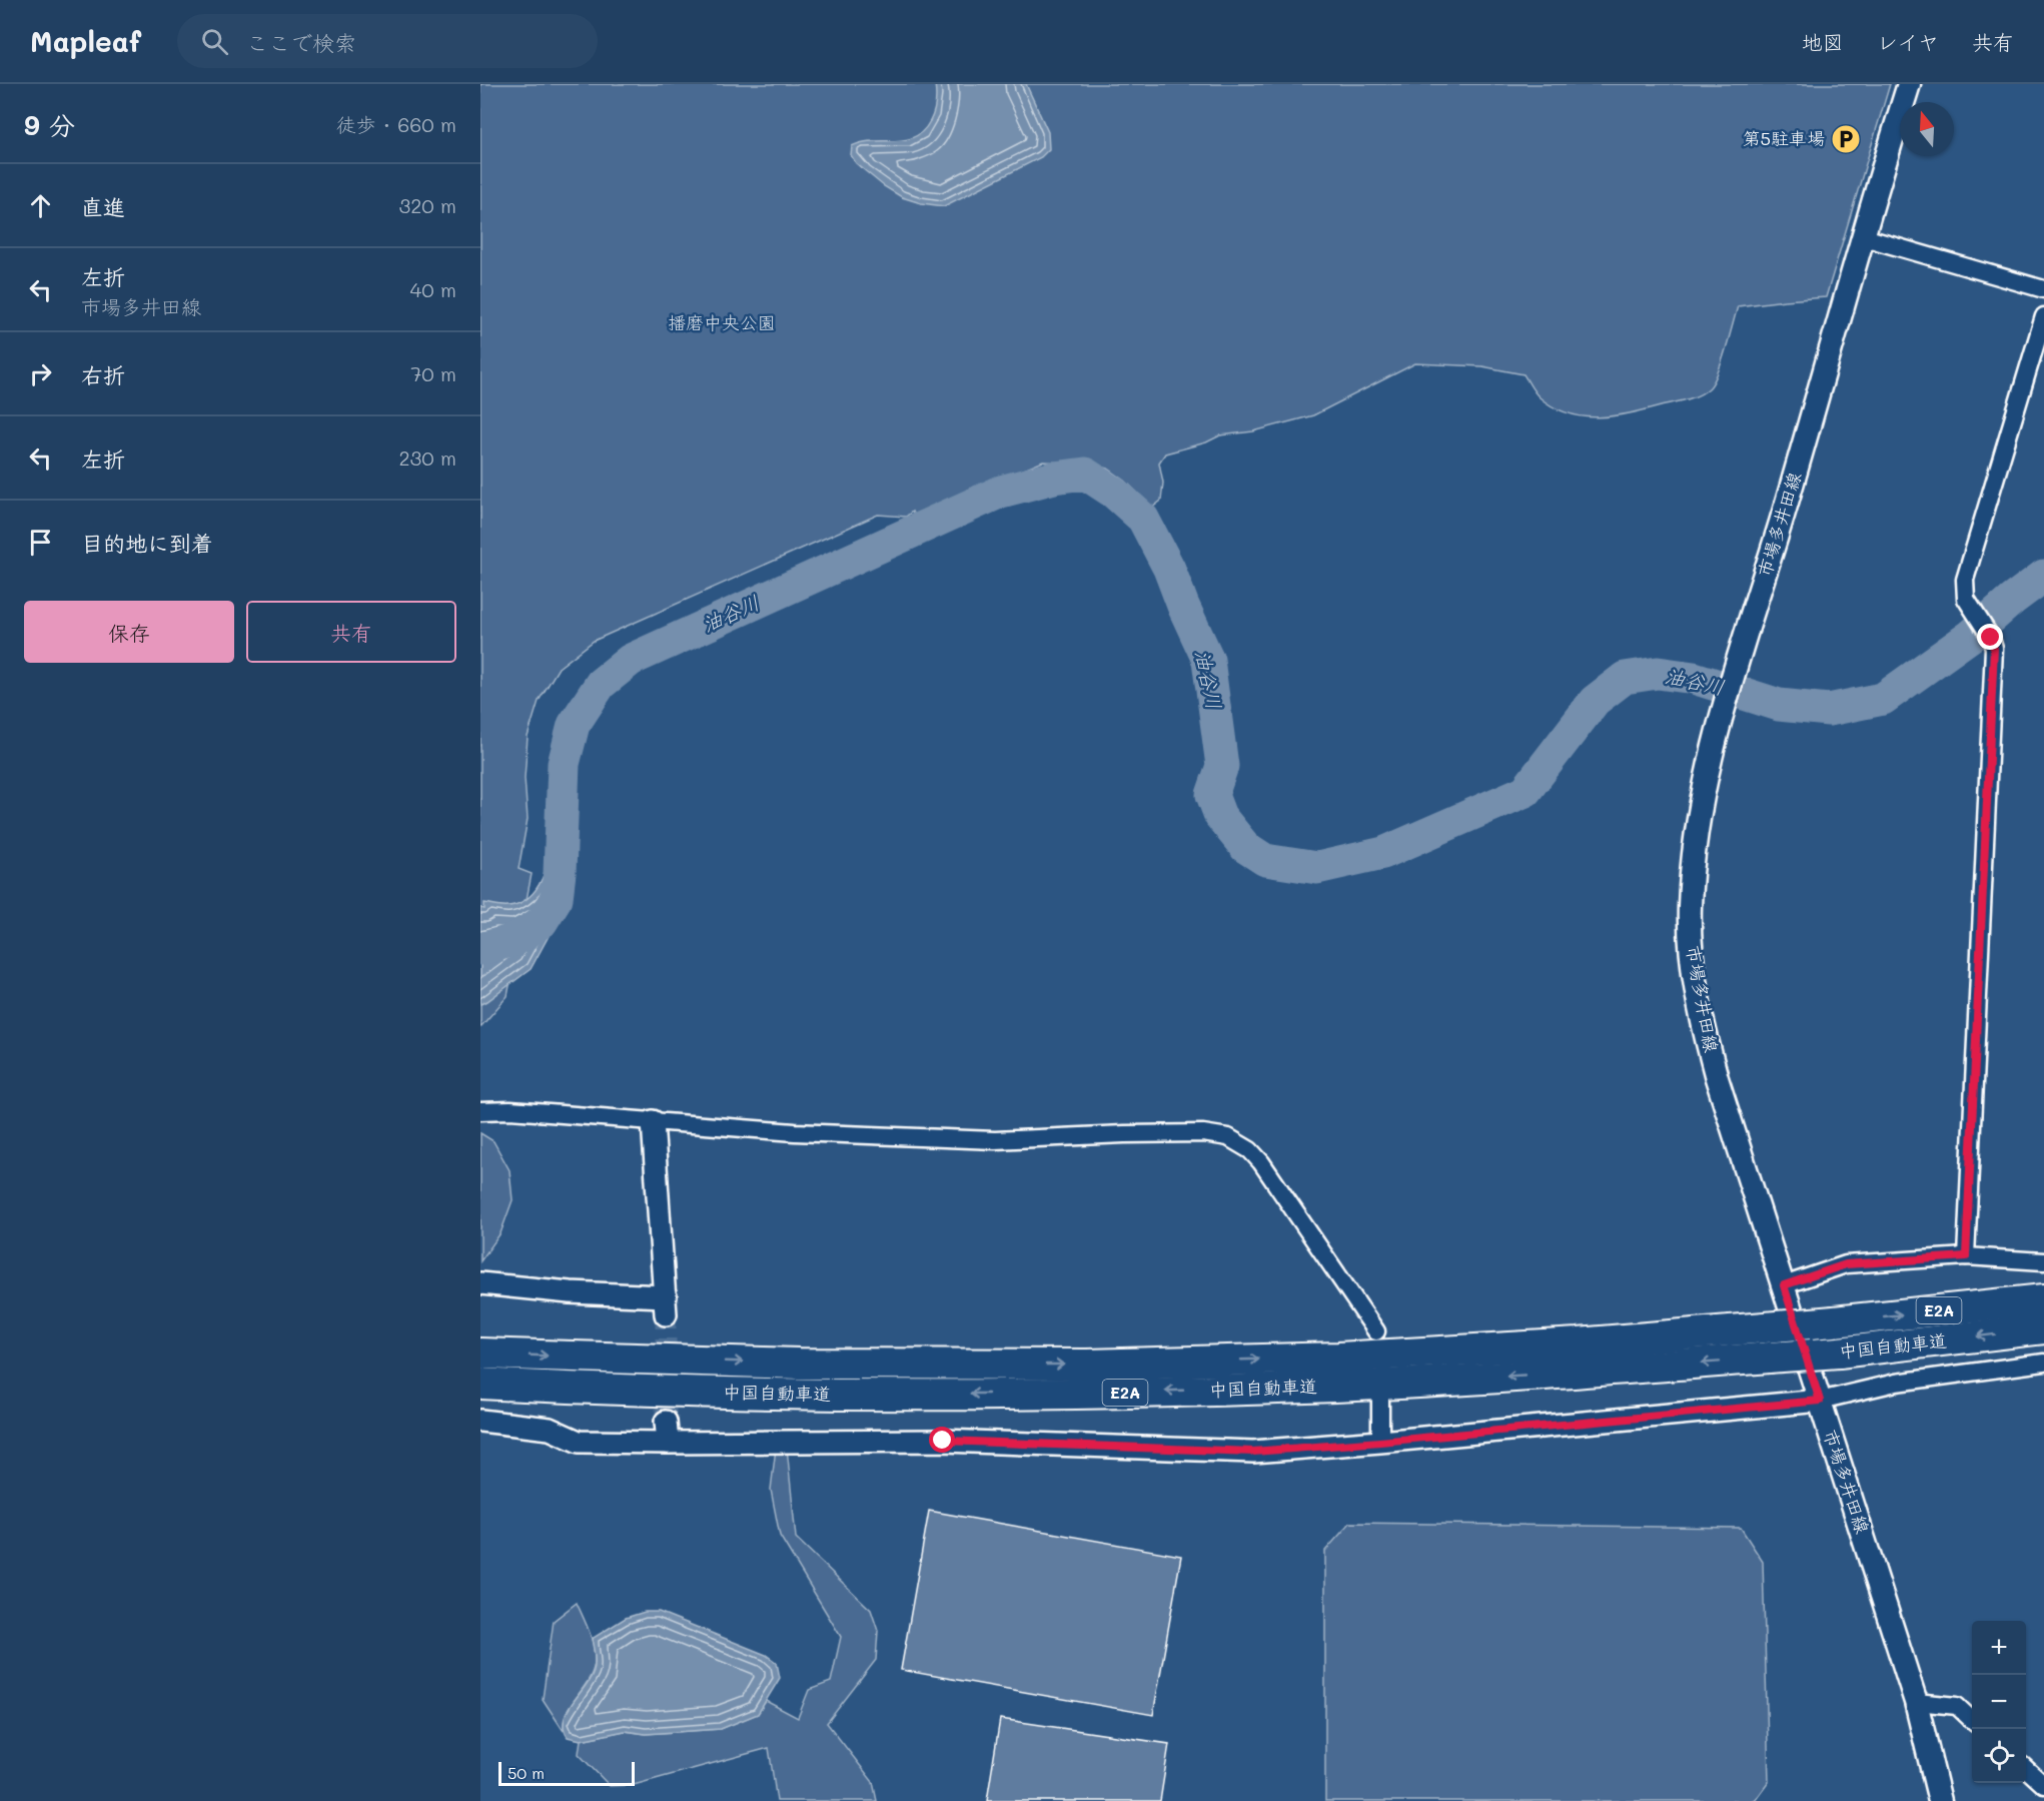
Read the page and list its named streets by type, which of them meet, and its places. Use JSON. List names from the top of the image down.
{
  "streets": {
    "highway": ["E2A", "中国自動車道"],
    "main road": ["市場多井田線"]
  },
  "water": ["油谷川"],
  "parks": ["播磨中央公園"],
  "places": {
    "parking": ["第5駐車場"]
  },
  "scale_bar": "50 m",
  "north": "top",
  "page": {
    "header": "Mapleaf",
    "search": "ここで検索",
    "nav": ["地図", "レイヤ", "共有"],
    "heading": ["9 分", "徒歩 · 660 m"],
    "list": [
      ["直進", "320 m"],
      ["左折", "市場多井田線", "40 m"],
      ["右折", "70 m"],
      ["左折", "230 m"],
      "目的地に到着"
    ],
    "buttons": ["保存", "共有"],
    "map_buttons": ["+", "−"],
    "scale": "50 m"
  }
}
